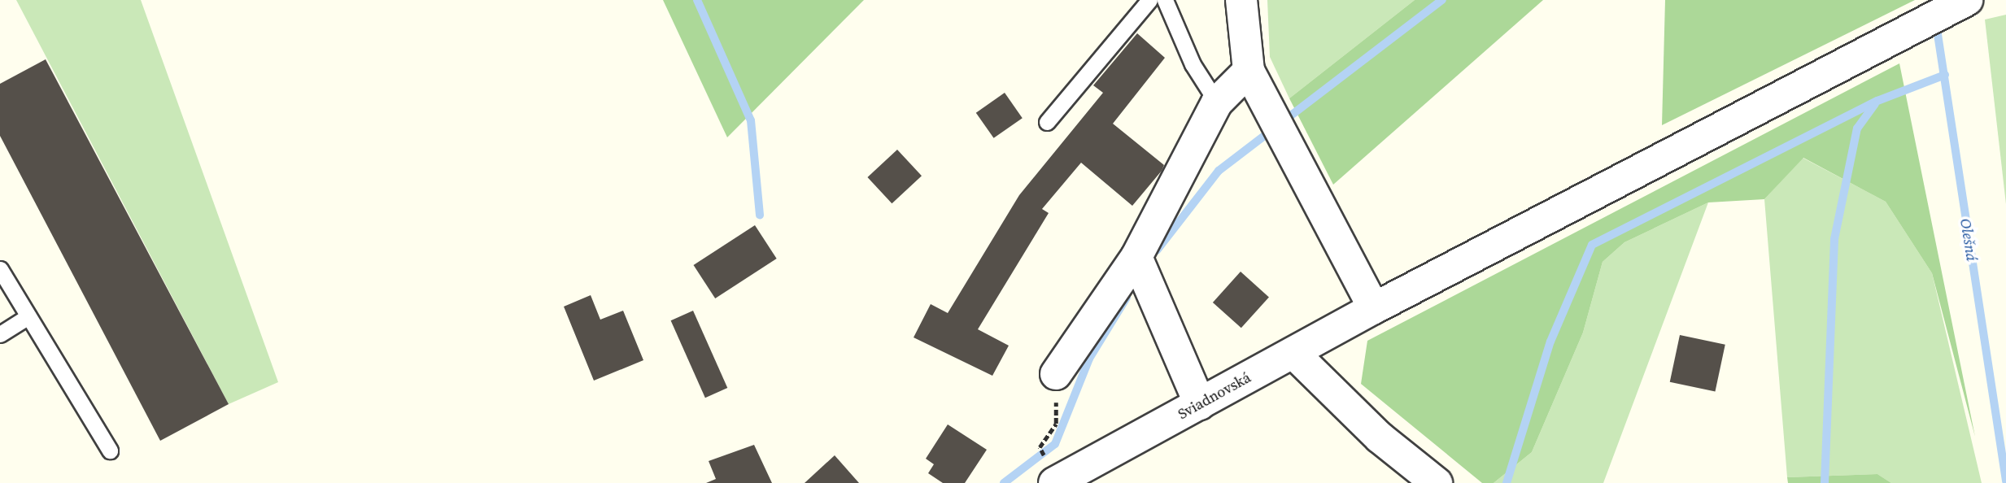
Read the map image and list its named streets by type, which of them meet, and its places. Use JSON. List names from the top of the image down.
{
  "streets": {
    "street": ["Sviadnovská"]
  },
  "water": ["Olešná"]
}
